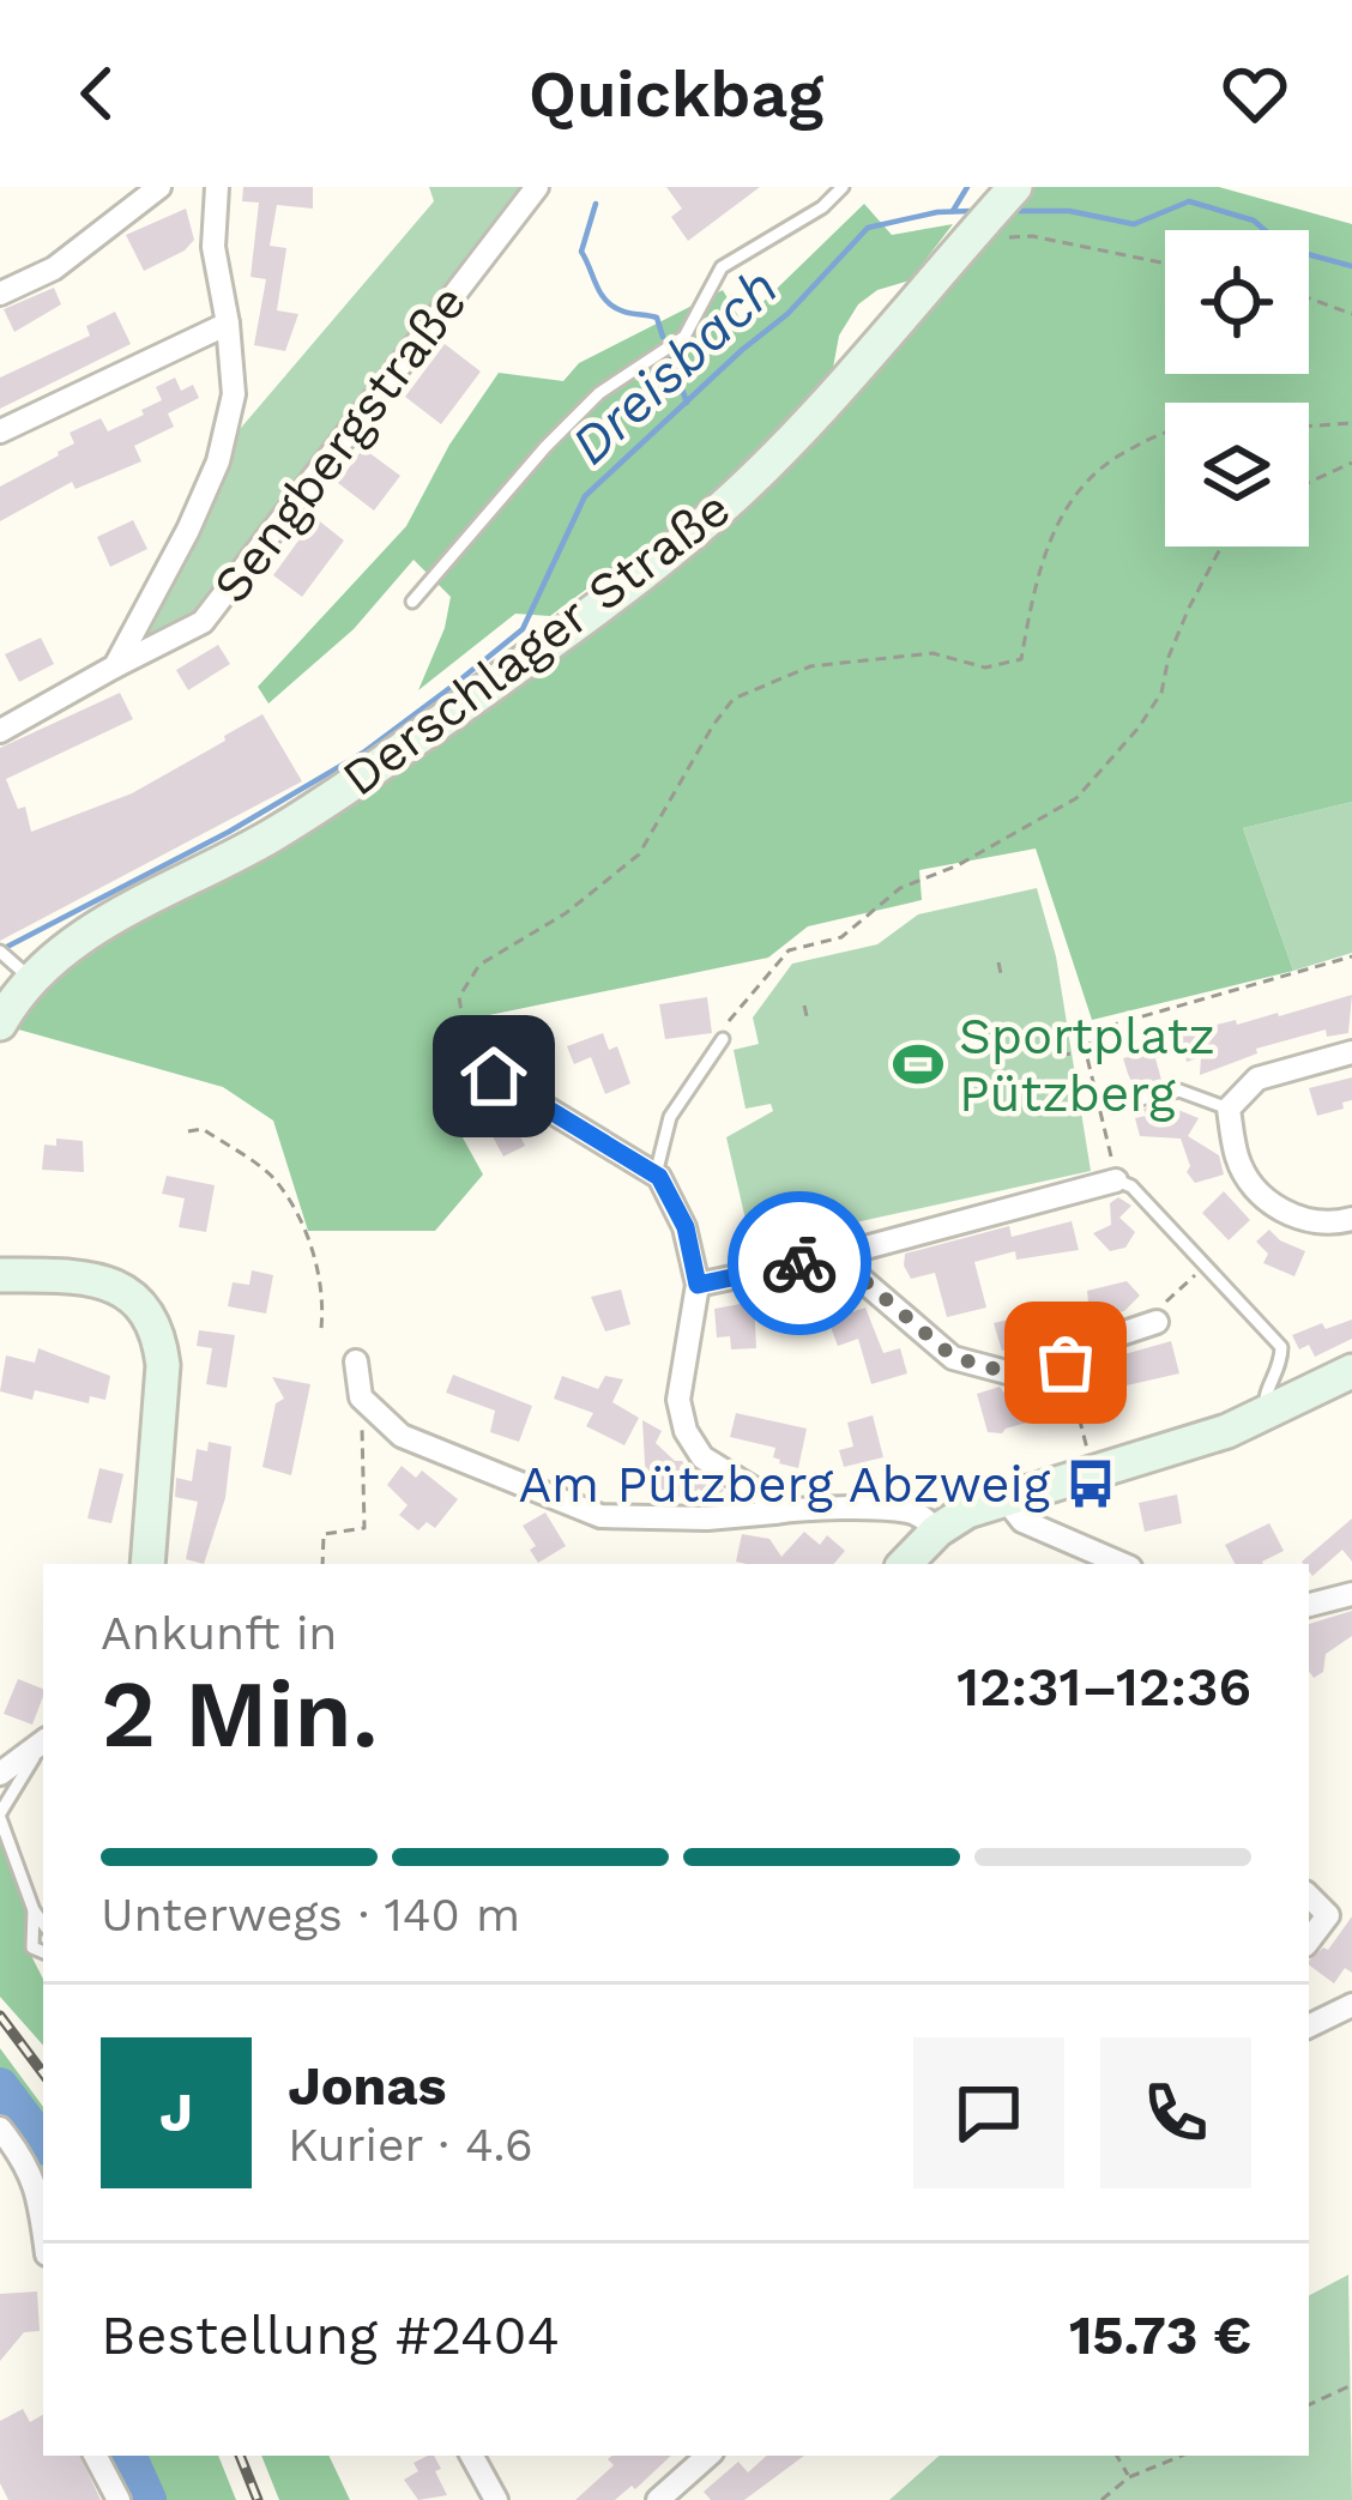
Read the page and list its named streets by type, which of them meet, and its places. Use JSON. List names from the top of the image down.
{
  "streets": {
    "main road": ["Derschlager Straße"],
    "street": ["Sengbergstraße"]
  },
  "water": ["Dreisbach"],
  "places": {
    "sports": ["Sportplatz Pützberg"],
    "bus stop": ["Am Pützberg Abzweig"]
  },
  "page": {
    "header": "Quickbag",
    "heading": ["2 Min.", "Ankunft in", "12:31–12:36"],
    "panel": [
      "Jonas",
      "Kurier · 4.6",
      "Bestellung #2404",
      "15.73 €"
    ],
    "bar": "Unterwegs · 140 m",
    "round": "J"
  }
}
